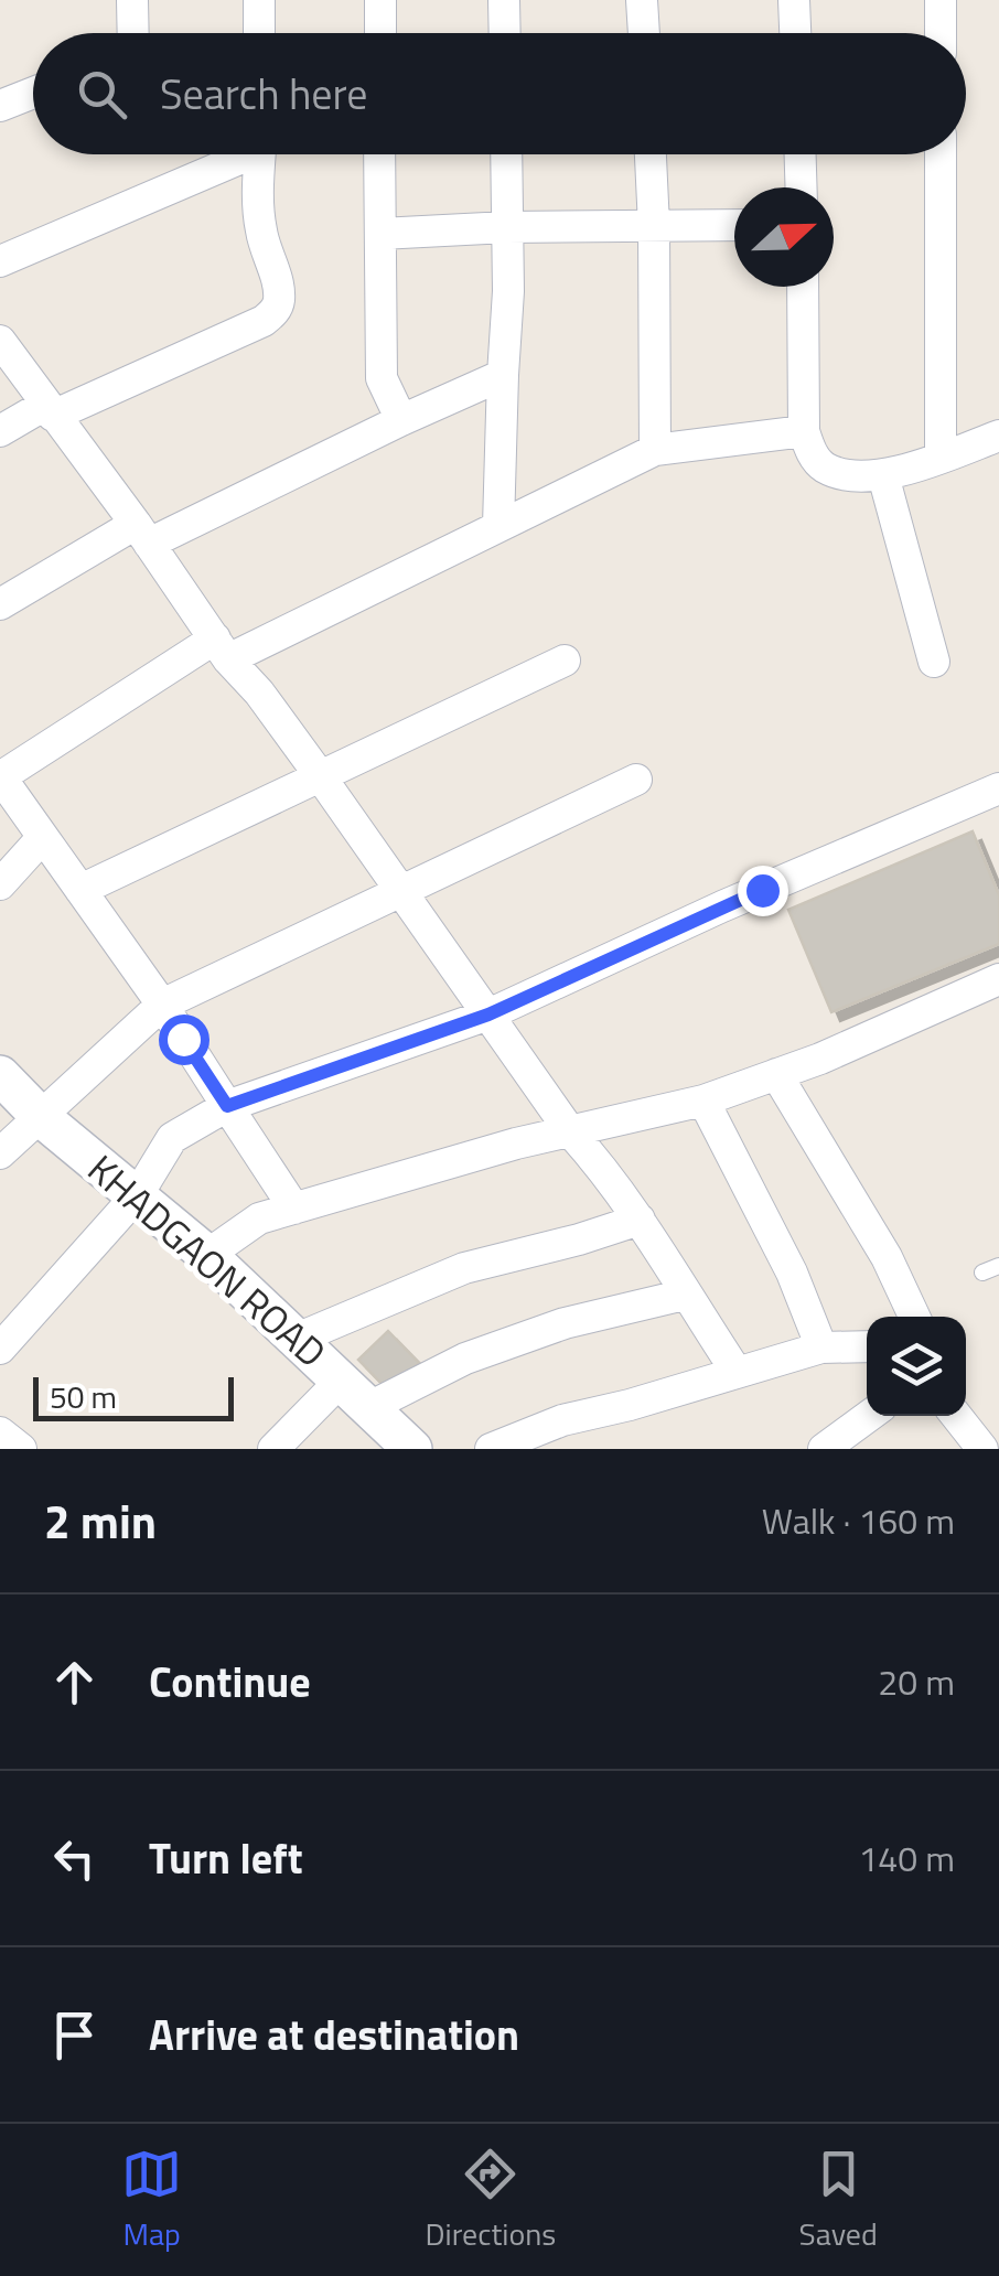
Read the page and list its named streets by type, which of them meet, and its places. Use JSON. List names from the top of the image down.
{
  "streets": {
    "street": ["KHADGAON ROAD"]
  },
  "scale_bar": "50 m",
  "north": "right",
  "page": {
    "search": "Search here",
    "scale": "50 m",
    "heading": ["2 min", "Walk · 160 m"],
    "list": [
      ["Continue", "20 m"],
      ["Turn left", "140 m"],
      "Arrive at destination"
    ],
    "nav": ["Map", "Directions", "Saved"]
  }
}
